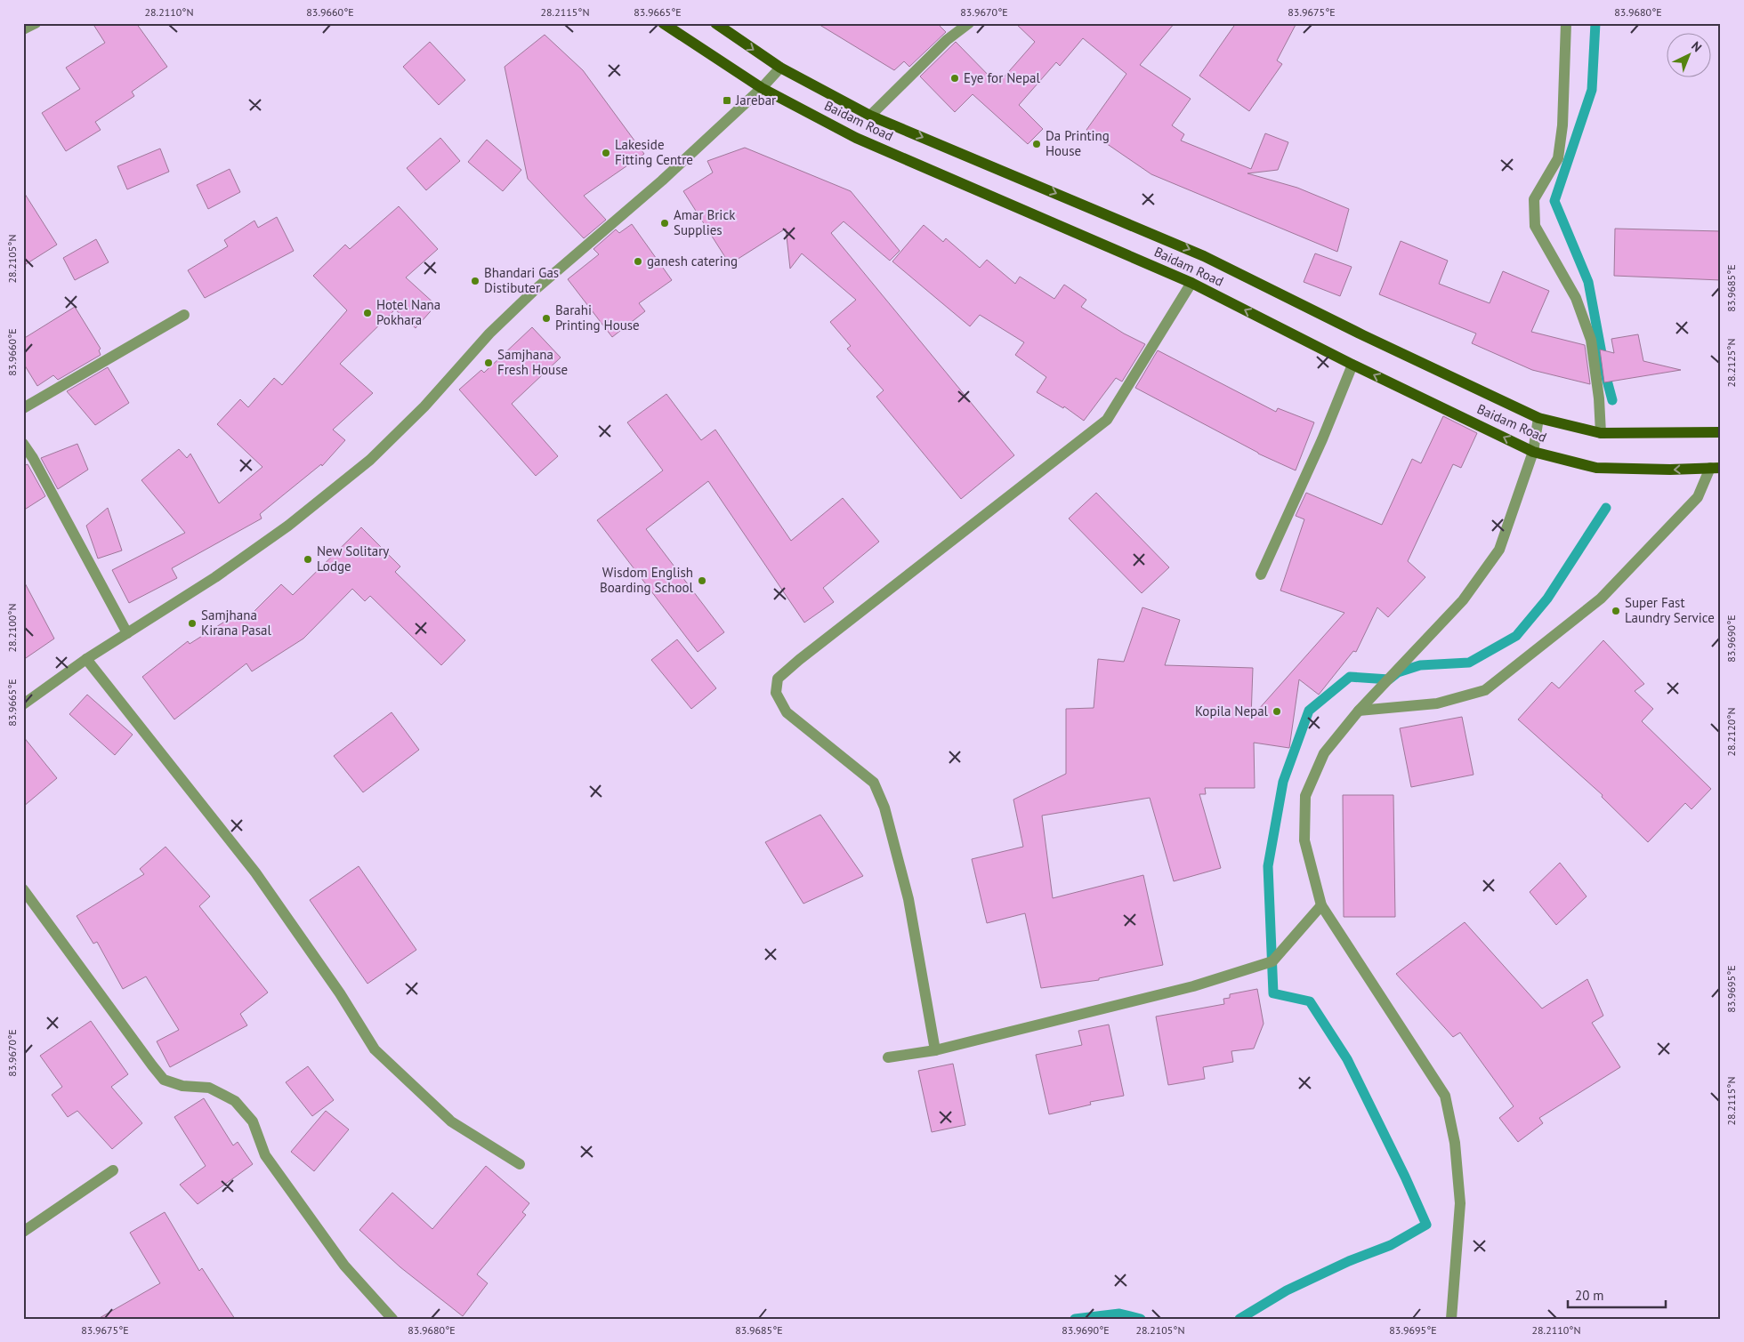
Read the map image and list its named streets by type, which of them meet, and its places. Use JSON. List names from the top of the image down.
{
  "streets": {
    "main road": ["Baidam Road"]
  },
  "places": {
    "other": [
      "Eye for Nepal",
      "Da Printing House",
      "Lakeside Fitting Centre",
      "Amar Brick Supplies",
      "ganesh catering",
      "Bhandari Gas Distibuter",
      "Hotel Nana Pokhara",
      "Barahi Printing House",
      "Samjhana Fresh House",
      "New Solitary Lodge",
      "Wisdom English Boarding School",
      "Super Fast Laundry Service",
      "Samjhana Kirana Pasal",
      "Kopila Nepal"
    ],
    "transit": ["Jarebar"]
  },
  "scale_bar": "20 m",
  "north": "top right",
  "coordinates": [
    "28.2110°N",
    "83.9660°E",
    "28.2115°N",
    "83.9665°E",
    "83.9670°E",
    "83.9675°E",
    "83.9680°E",
    "28.2105°N",
    "83.9685°E",
    "28.2125°N",
    "28.2100°N",
    "83.9690°E",
    "28.2120°N",
    "83.9695°E"
  ]
}
